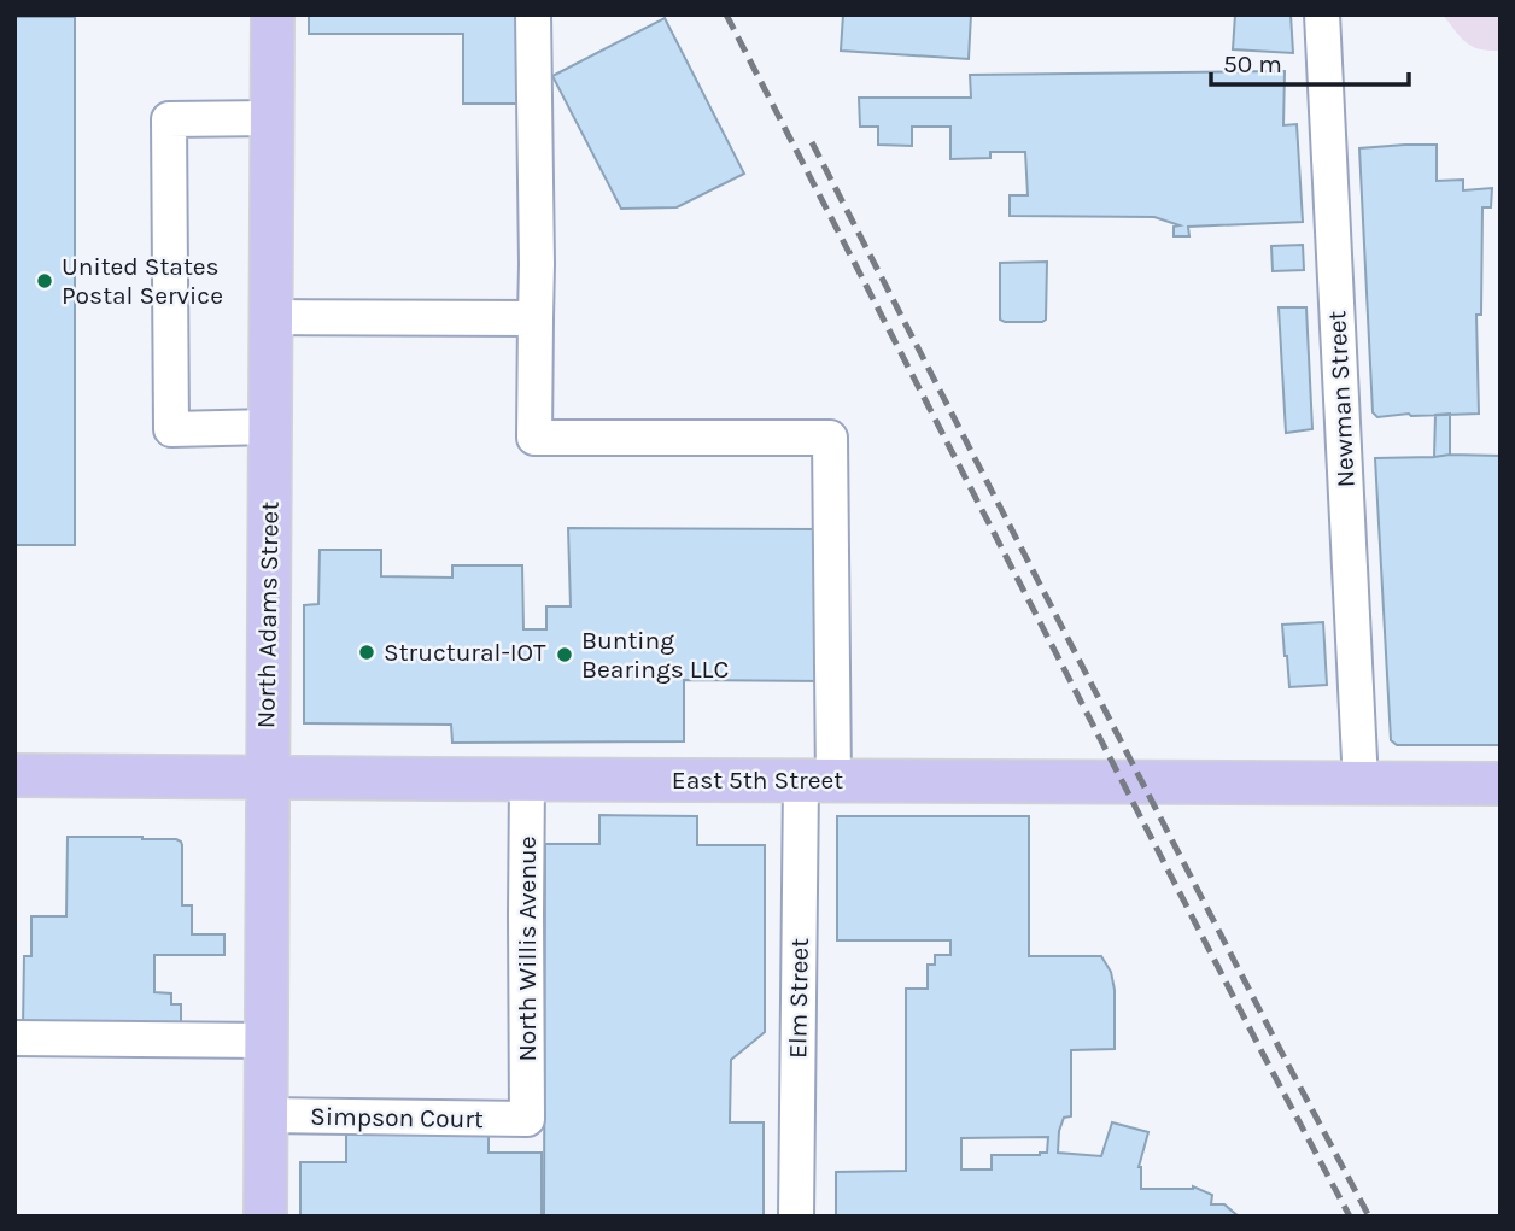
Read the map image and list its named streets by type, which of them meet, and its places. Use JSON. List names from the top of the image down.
{
  "streets": {
    "main road": ["North Adams Street", "East 5th Street"],
    "street": [
      "Newman Street",
      "North Willis Avenue",
      "Elm Street",
      "Simpson Court"
    ]
  },
  "crossings": [
    ["Newman Street", "East 5th Street"],
    ["North Adams Street", "East 5th Street"],
    ["North Adams Street", "Simpson Court"],
    ["East 5th Street", "North Willis Avenue"],
    ["East 5th Street", "Elm Street"],
    ["North Willis Avenue", "Simpson Court"]
  ],
  "places": ["United States Postal Service", "Structural-IOT", "Bunting Bearings LLC"],
  "scale_bar": "50 m"
}
